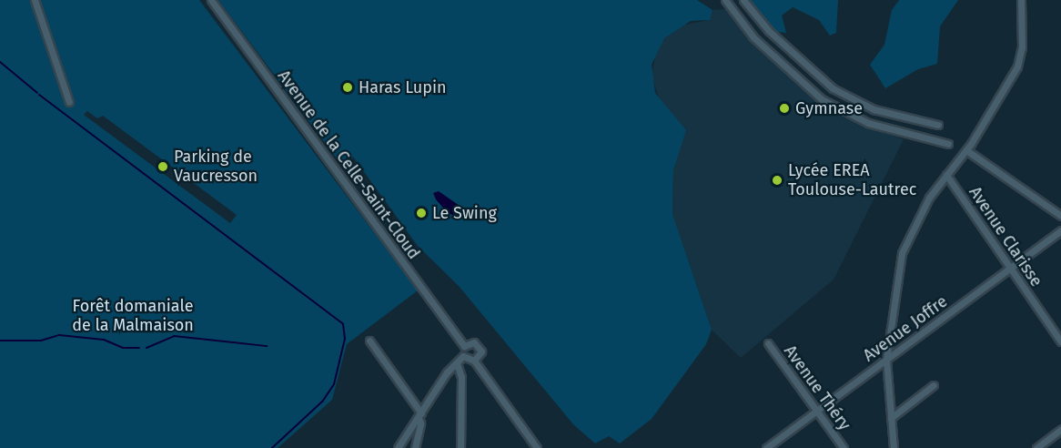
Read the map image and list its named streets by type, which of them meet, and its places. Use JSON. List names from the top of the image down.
{
  "streets": {
    "street": [
      "Avenue de la Celle-Saint-Cloud",
      "Avenue Clarisse",
      "Avenue Joffre",
      "Avenue Théry"
    ]
  },
  "crossings": [
    ["Avenue Clarisse", "Avenue Joffre"],
    ["Avenue Joffre", "Avenue Théry"]
  ],
  "parks": ["Forêt domaniale de la Malmaison"],
  "places": [
    "Haras Lupin",
    "Gymnase",
    "Parking de Vaucresson",
    "Lycée EREA Toulouse-Lautrec",
    "Le Swing"
  ]
}
